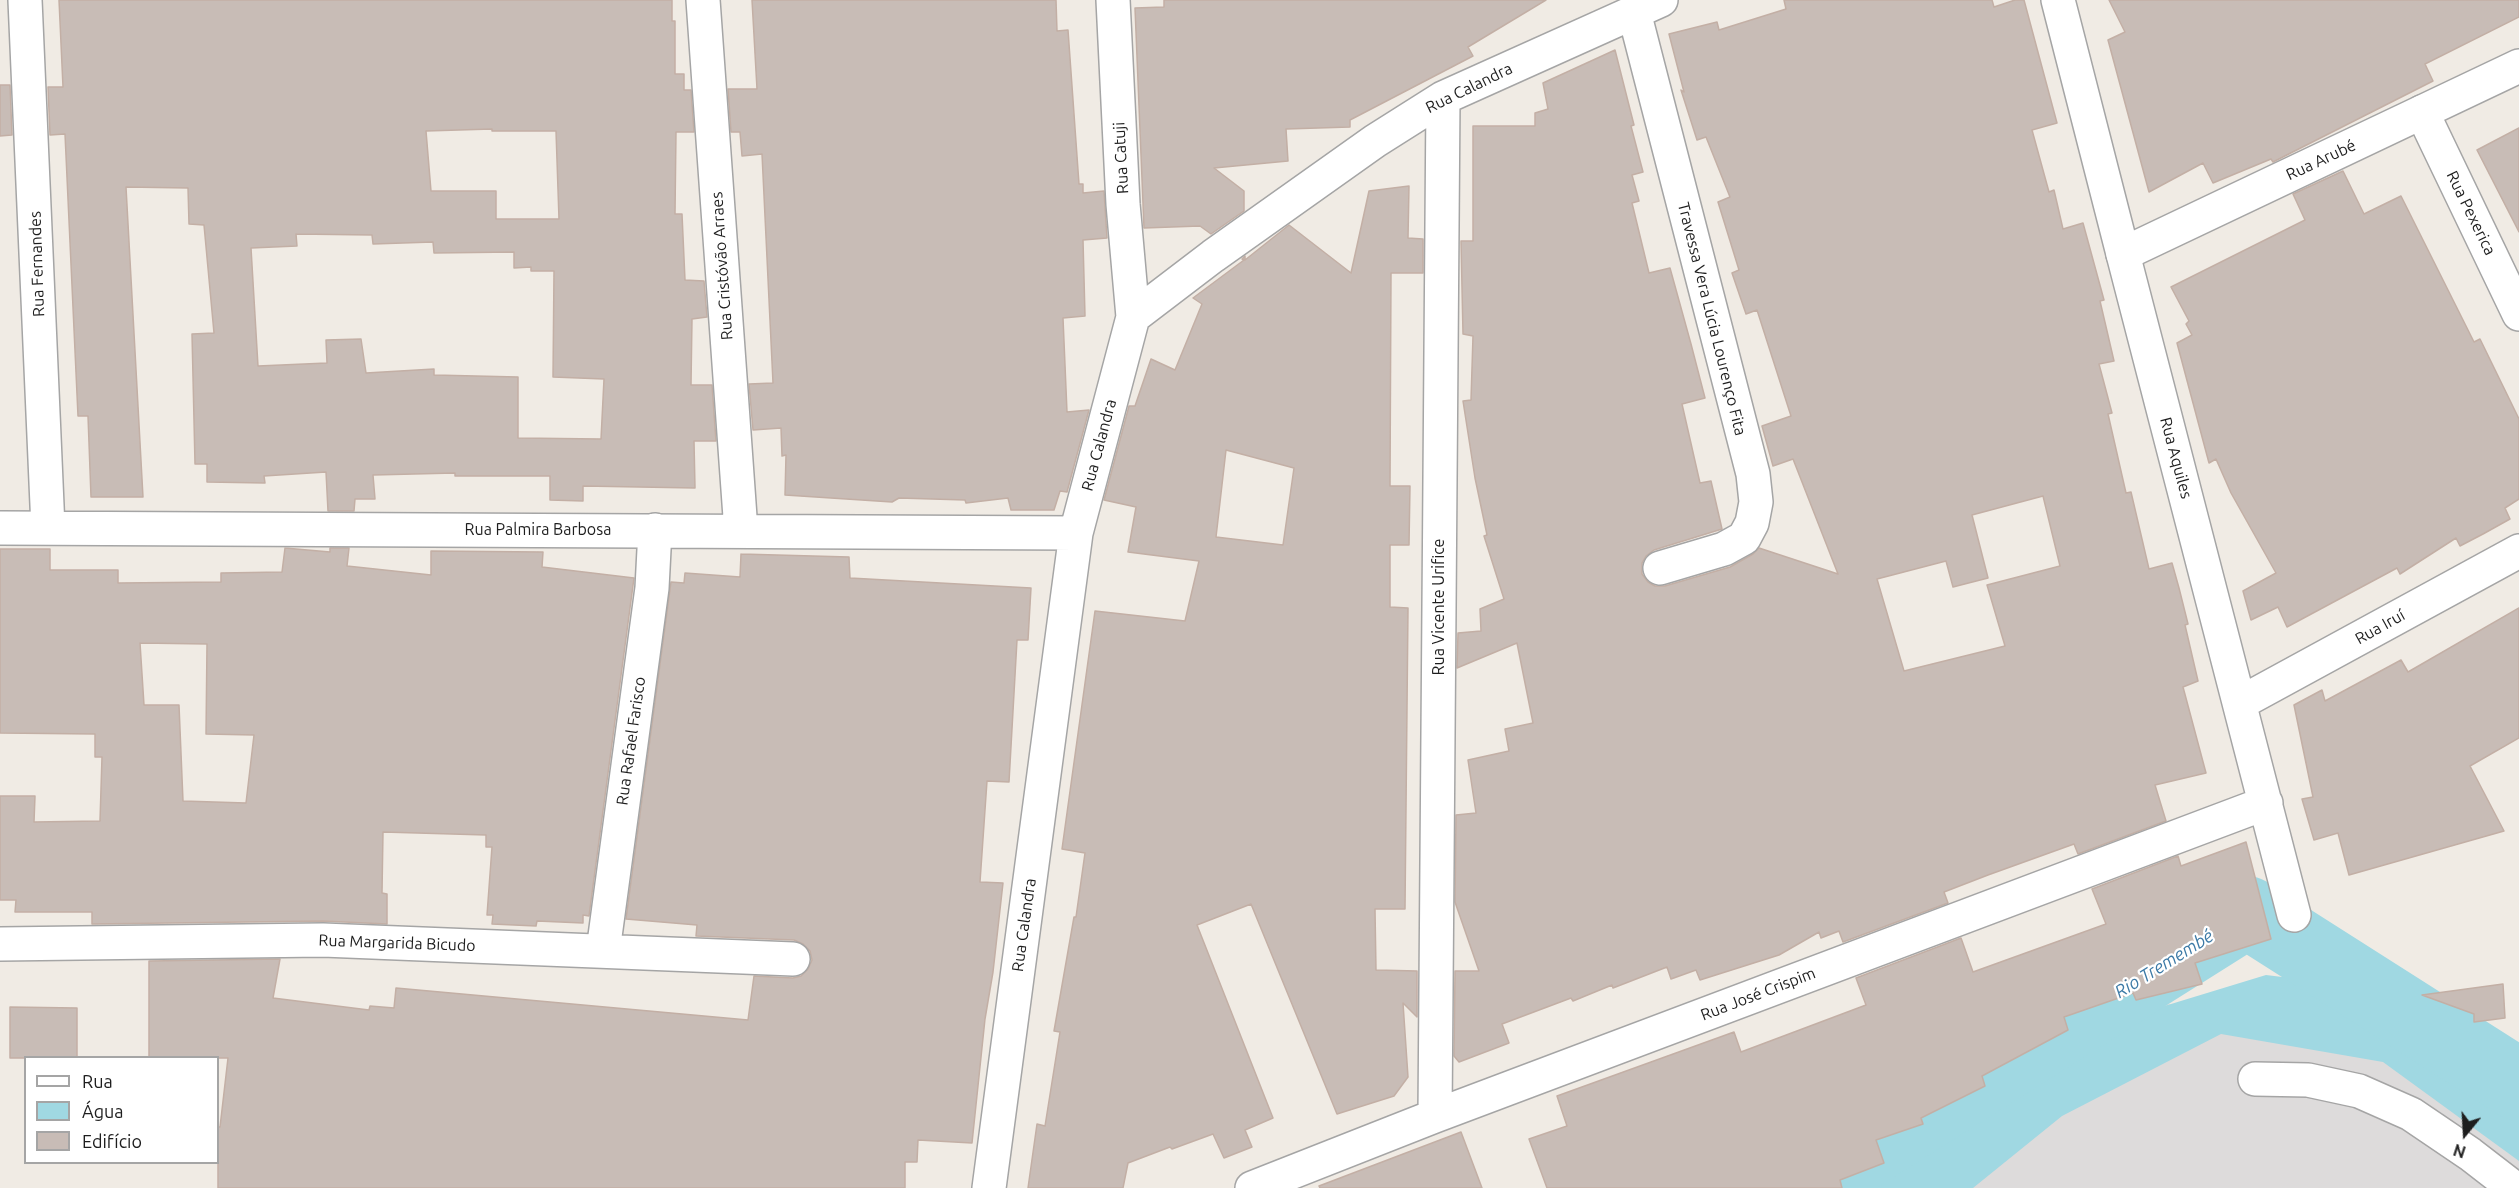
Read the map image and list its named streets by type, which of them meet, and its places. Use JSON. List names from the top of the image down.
{
  "streets": {
    "street": [
      "Rua Calandra",
      "Rua Catuji",
      "Rua Arubé",
      "Rua Pexerica",
      "Rua Fernandes",
      "Rua Cristóvão Arraes",
      "Travessa Vera Lúcia Lourenço Fita",
      "Rua Aquiles",
      "Rua Palmira Barbosa",
      "Rua Vicente Urifice",
      "Rua Iruí",
      "Rua Rafael Farisco",
      "Rua Margarida Bicudo",
      "Rua José Crispim"
    ]
  },
  "crossings": [
    ["Rua Calandra", "Rua Catuji"],
    ["Rua Calandra", "Travessa Vera Lúcia Lourenço Fita"],
    ["Rua Calandra", "Rua Palmira Barbosa"],
    ["Rua Calandra", "Rua Vicente Urifice"],
    ["Rua Arubé", "Rua Pexerica"],
    ["Rua Arubé", "Rua Aquiles"],
    ["Rua Fernandes", "Rua Palmira Barbosa"],
    ["Rua Cristóvão Arraes", "Rua Palmira Barbosa"],
    ["Rua Aquiles", "Rua Iruí"],
    ["Rua Aquiles", "Rua José Crispim"],
    ["Rua Palmira Barbosa", "Rua Rafael Farisco"],
    ["Rua Vicente Urifice", "Rua José Crispim"],
    ["Rua Rafael Farisco", "Rua Margarida Bicudo"]
  ],
  "water": ["Rio Tremembé"],
  "legend": ["Rua", "Água", "Edifício"],
  "north": "bottom"
}
